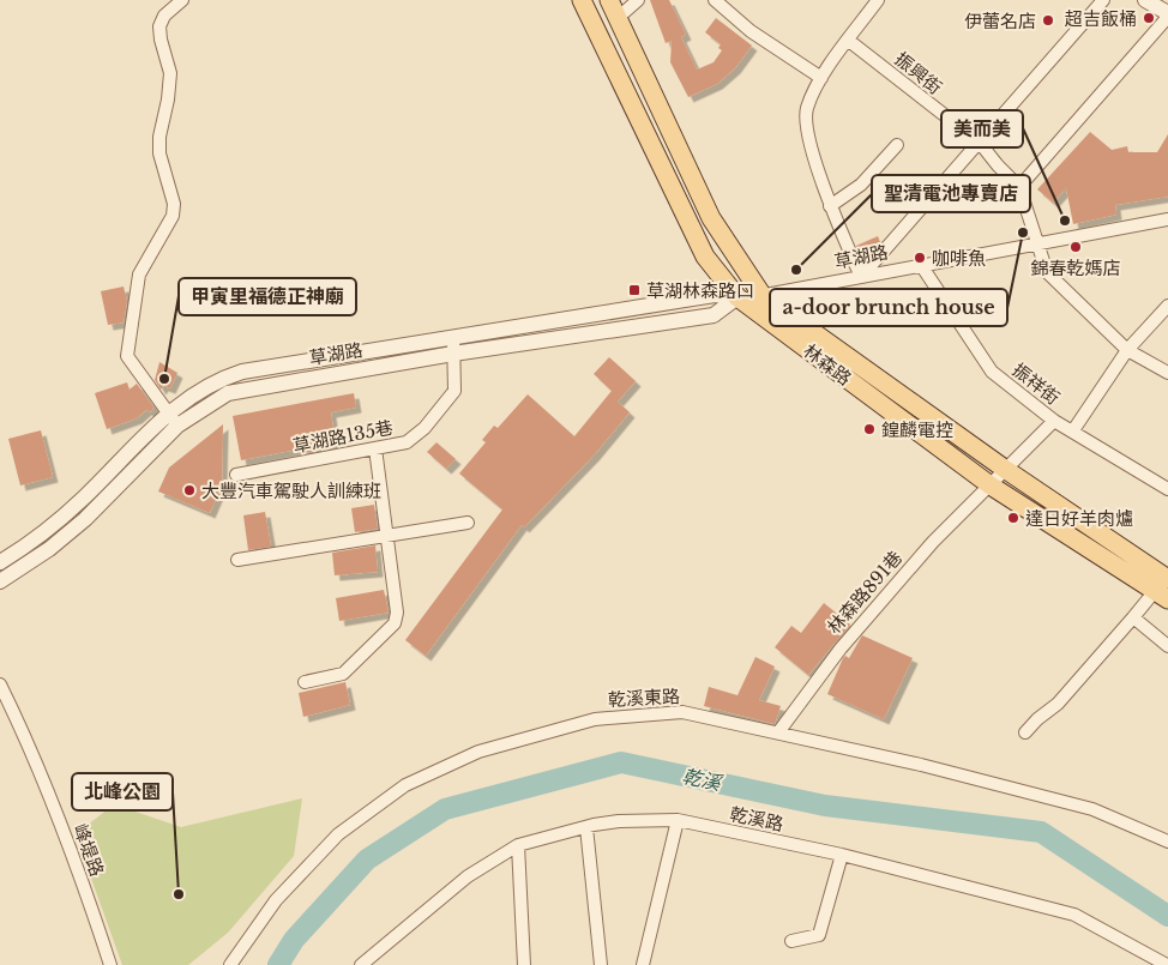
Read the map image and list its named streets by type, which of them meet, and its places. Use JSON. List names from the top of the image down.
{
  "streets": {
    "main road": ["林森路"],
    "street": [
      "振興街",
      "草湖路",
      "振祥街",
      "草湖路135巷",
      "林森路891巷",
      "乾溪東路",
      "乾溪路",
      "峰堤路"
    ]
  },
  "crossings": [
    ["振興街", "草湖路"],
    ["草湖路", "林森路"],
    ["草湖路", "振祥街"],
    ["草湖路", "草湖路135巷"],
    ["林森路", "林森路891巷"],
    ["振祥街", "林森路891巷"],
    ["林森路891巷", "乾溪東路"]
  ],
  "water": ["乾溪"],
  "places": {
    "other": [
      "超吉飯桶",
      "伊蕾名店",
      "美而美",
      "a-door brunch house",
      "錦春乾媽店",
      "咖啡魚",
      "聖清電池專賣店",
      "甲寅里福德正神廟",
      "鍠麟電控",
      "大豐汽車駕駛人訓練班",
      "達日好羊肉爐",
      "北峰公園"
    ],
    "transit": ["草湖林森路口"]
  }
}
